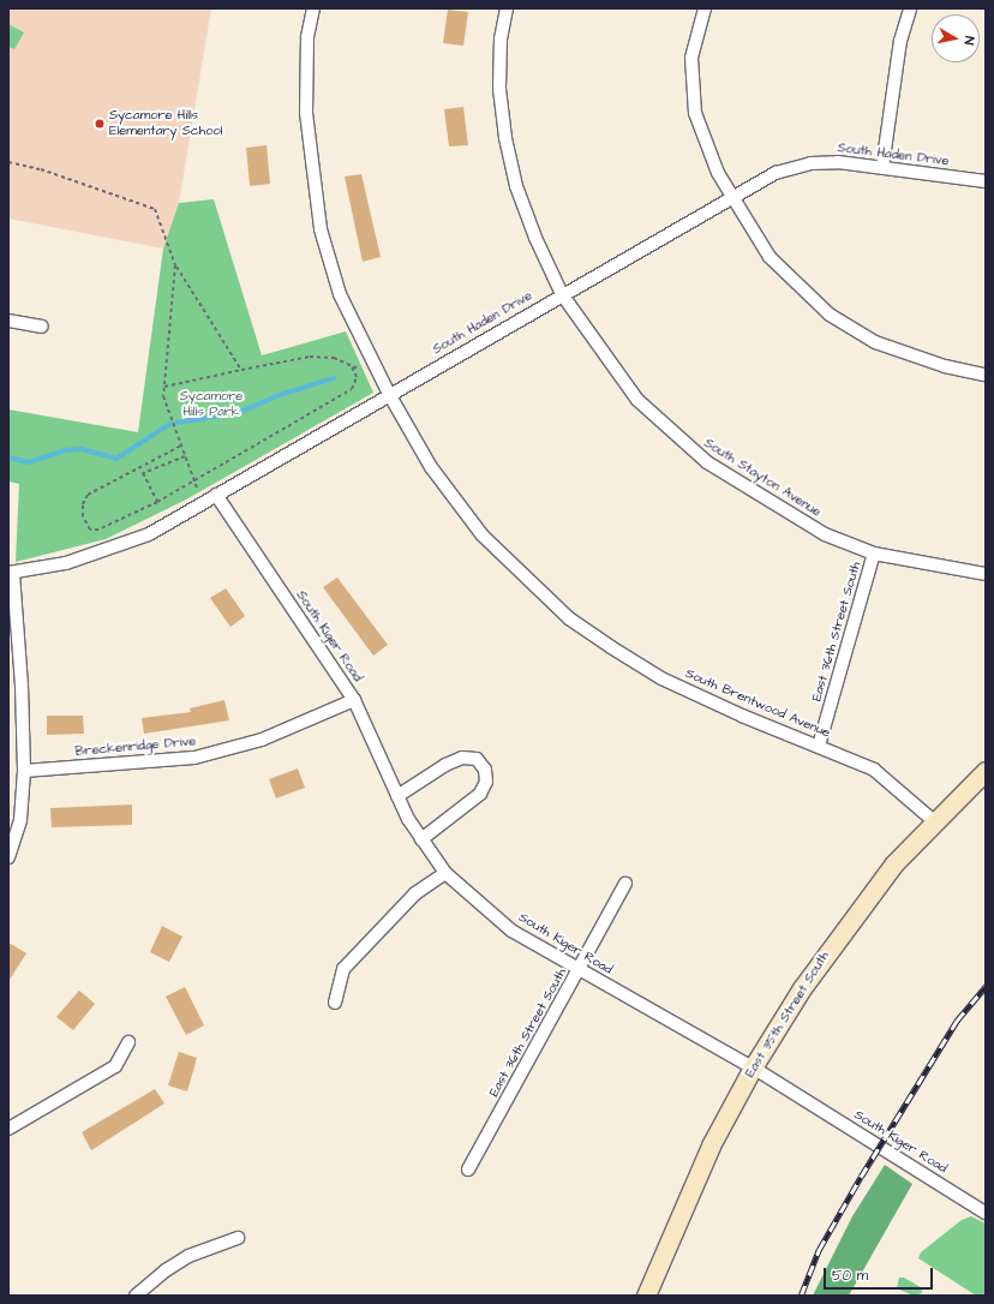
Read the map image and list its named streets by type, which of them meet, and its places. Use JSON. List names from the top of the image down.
{
  "streets": {
    "main road": ["East 35th Street South"],
    "street": [
      "South Haden Drive",
      "South Stayton Avenue",
      "East 36th Street South",
      "South Kiger Road",
      "South Brentwood Avenue",
      "Breckenridge Drive"
    ]
  },
  "crossings": [
    ["South Haden Drive", "South Stayton Avenue"],
    ["South Haden Drive", "South Kiger Road"],
    ["South Haden Drive", "South Brentwood Avenue"],
    ["South Stayton Avenue", "East 36th Street South"],
    ["East 36th Street South", "South Kiger Road"],
    ["East 36th Street South", "South Brentwood Avenue"],
    ["South Kiger Road", "Breckenridge Drive"],
    ["South Kiger Road", "East 35th Street South"],
    ["South Brentwood Avenue", "East 35th Street South"]
  ],
  "parks": ["Sycamore Hills Park"],
  "places": ["Sycamore Hills Elementary School"],
  "scale_bar": "50 m",
  "north": "right"
}
